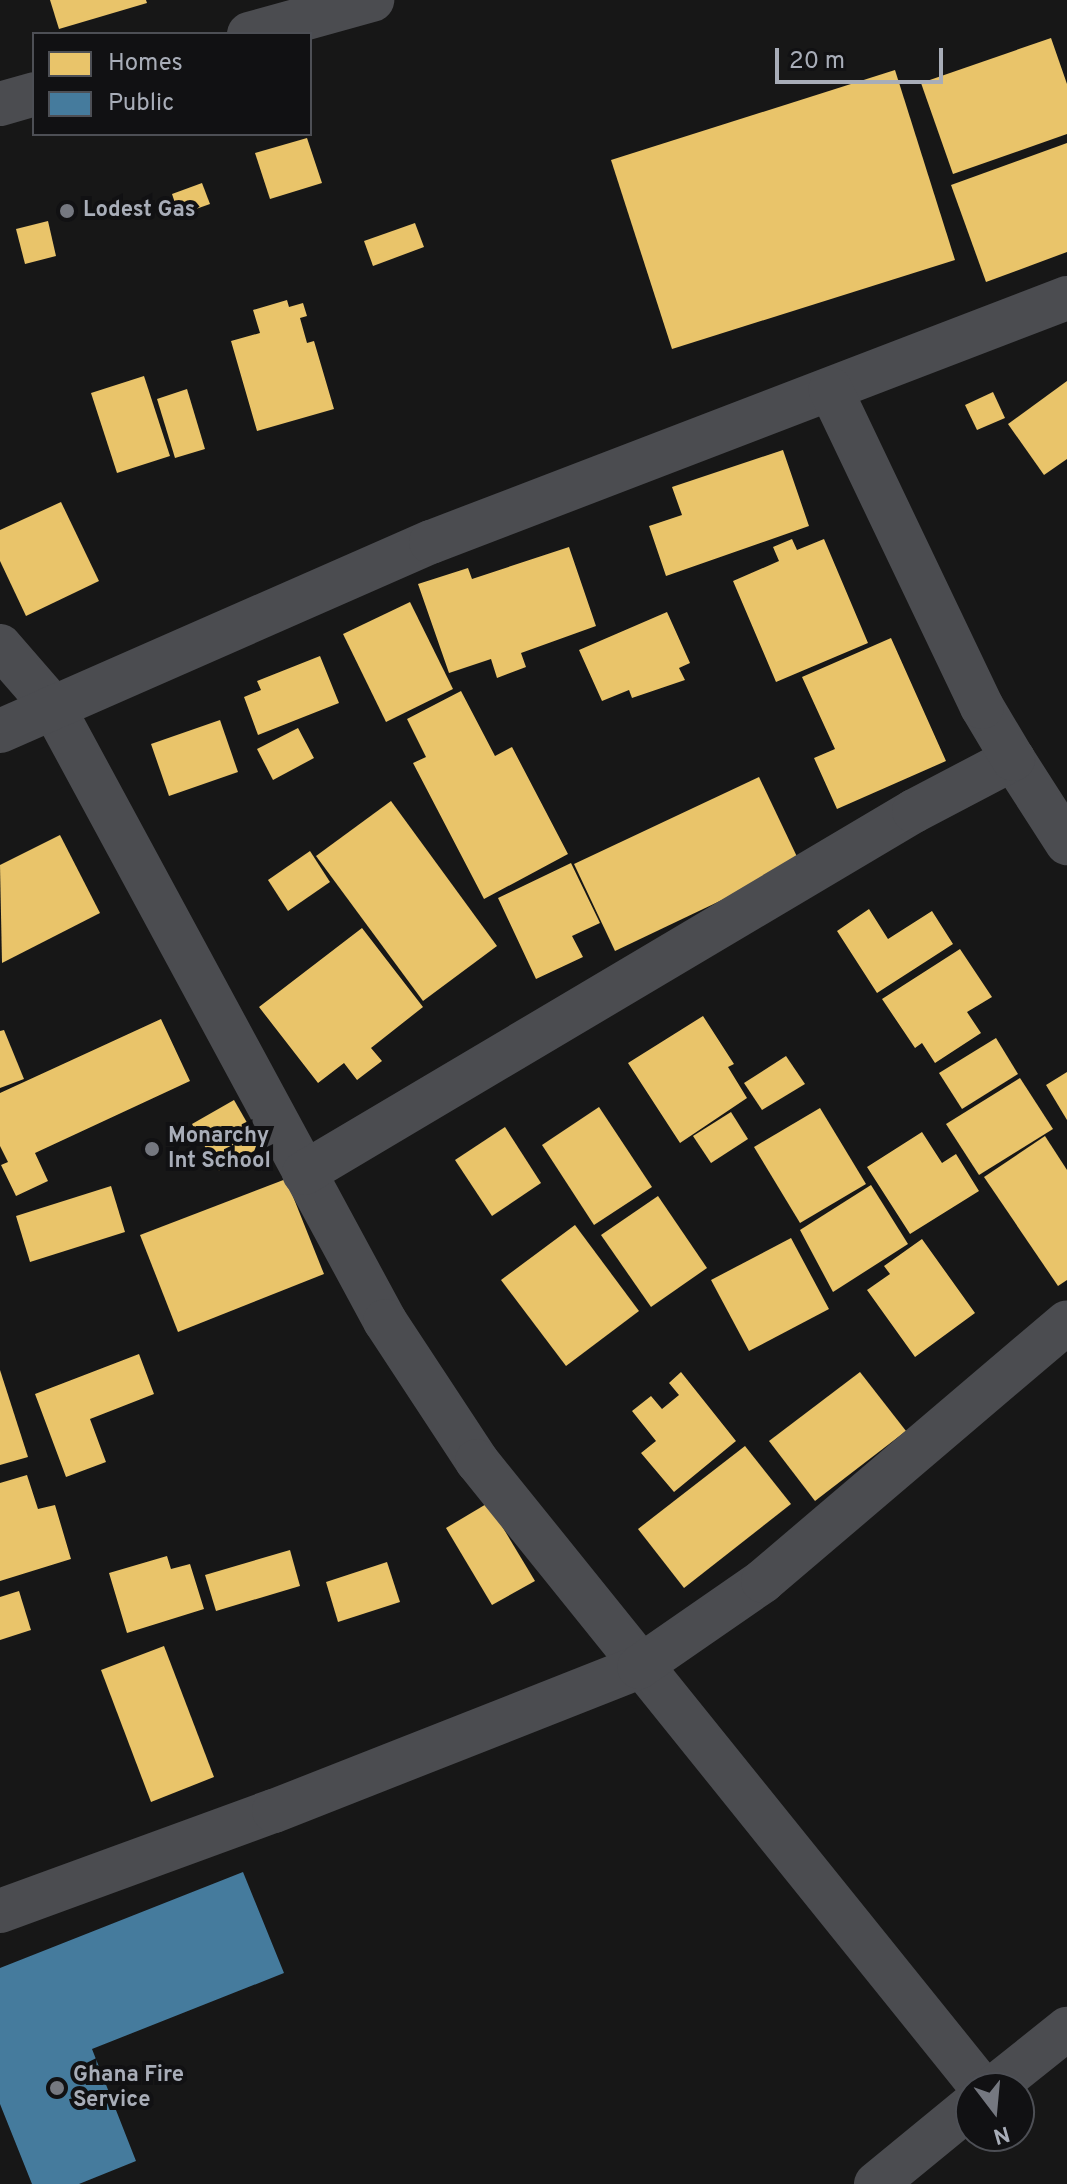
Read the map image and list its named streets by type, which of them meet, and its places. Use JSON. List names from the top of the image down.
{
  "places": ["Lodest Gas", "Monarchy Int School", "Ghana Fire Service"],
  "legend": ["Homes", "Public"],
  "scale_bar": "20 m",
  "north": "bottom"
}
